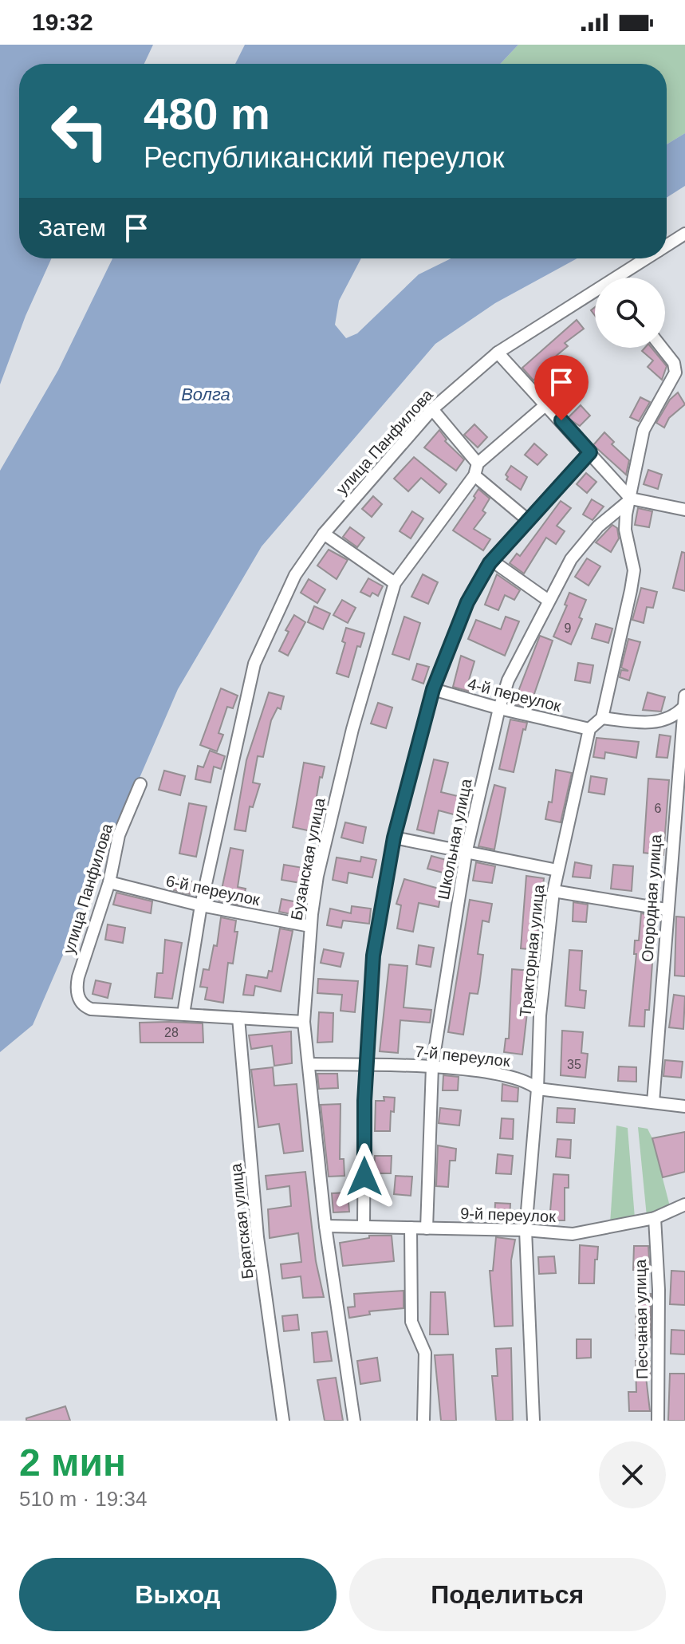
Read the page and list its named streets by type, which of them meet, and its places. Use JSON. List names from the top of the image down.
{
  "streets": {
    "street": [
      "улица Панфилова",
      "4-й переулок",
      "Школьная улица",
      "Бузанская улица",
      "6-й переулок",
      "Огородная улица",
      "Тракторная улица",
      "7-й переулок",
      "9-й переулок",
      "Братская улица",
      "Песчаная улица"
    ]
  },
  "crossings": [
    ["улица Панфилова", "6-й переулок"],
    ["4-й переулок", "Школьная улица"],
    ["4-й переулок", "Тракторная улица"],
    ["Школьная улица", "7-й переулок"],
    ["Школьная улица", "9-й переулок"],
    ["Бузанская улица", "6-й переулок"],
    ["Бузанская улица", "7-й переулок"],
    ["Бузанская улица", "9-й переулок"],
    ["Огородная улица", "7-й переулок"],
    ["Тракторная улица", "7-й переулок"],
    ["Тракторная улица", "9-й переулок"],
    ["9-й переулок", "Песчаная улица"]
  ],
  "water": ["Волга"],
  "house_numbers": [
    "9",
    "6",
    "28",
    "35"
  ],
  "page": {
    "status": "19:32",
    "turn": ["480 m", "Республиканский переулок"],
    "then": "Затем",
    "heading": ["2 мин", "510 m · 19:34"],
    "buttons": ["Выход", "Поделиться"]
  }
}
